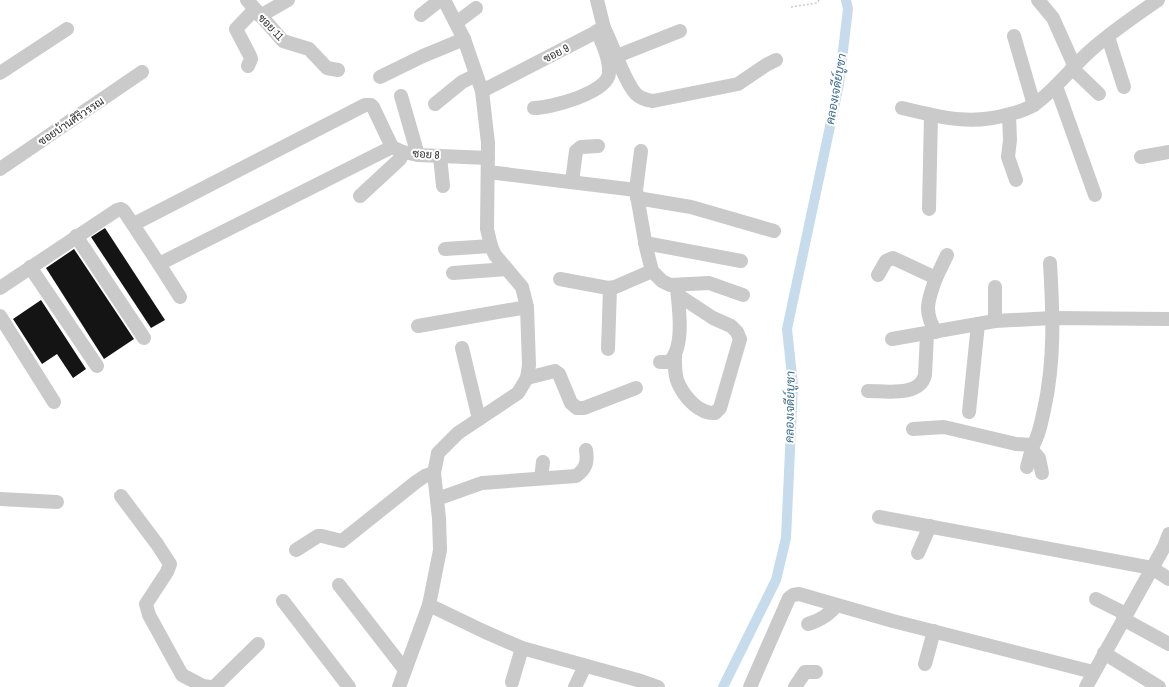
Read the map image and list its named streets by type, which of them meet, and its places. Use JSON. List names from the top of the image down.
{
  "streets": {
    "street": [
      "ซอย 11",
      "ซอย 9",
      "ซอยบ้านศิริวรรณ",
      "ซอย 8"
    ]
  },
  "water": ["คลองเจดีย์บูชา"]
}
